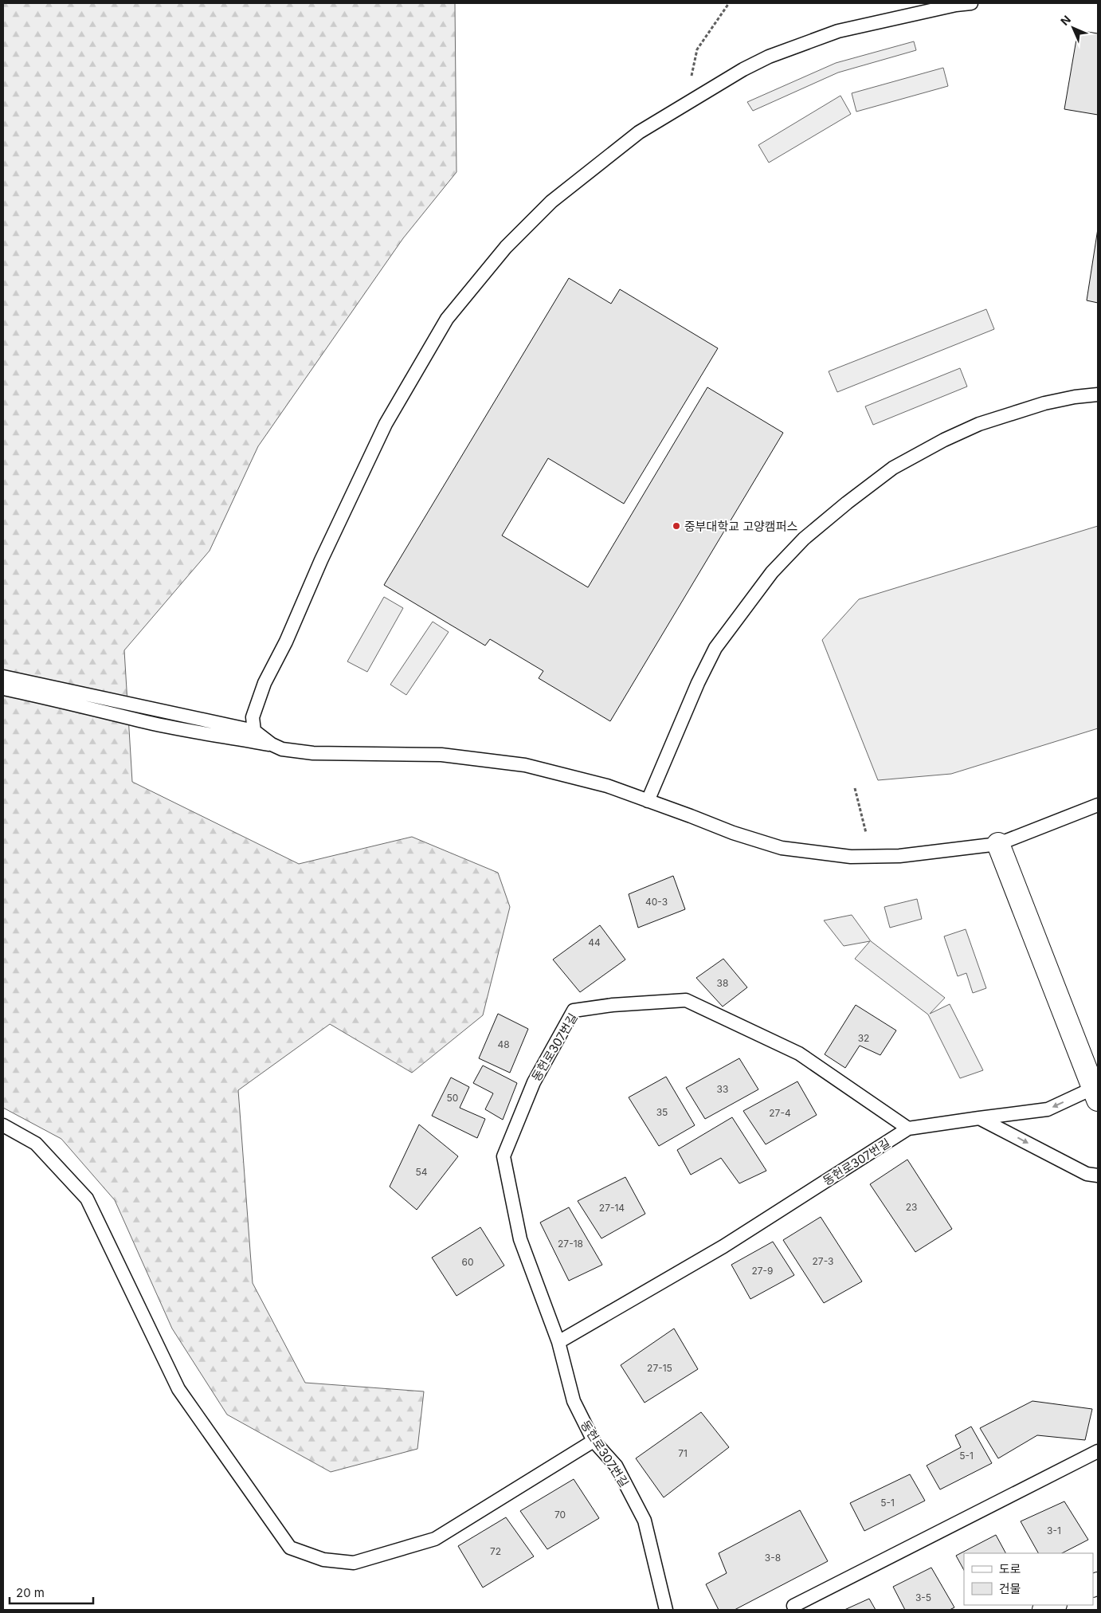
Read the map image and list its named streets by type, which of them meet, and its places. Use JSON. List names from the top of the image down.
{
  "streets": {
    "lane": ["동헌로307번길"]
  },
  "places": ["중부대학교 고양캠퍼스"],
  "house_numbers": [
    "40-3",
    "44",
    "38",
    "32",
    "48",
    "33",
    "50",
    "35",
    "27-4",
    "54",
    "23",
    "27-14",
    "27-18",
    "27-3",
    "60",
    "27-9",
    "27-15",
    "71",
    "5-1",
    "5-1",
    "70",
    "3-1",
    "72",
    "3-8",
    "3-5"
  ],
  "legend": ["도로", "건물"],
  "scale_bar": "20 m",
  "north": "top left"
}
